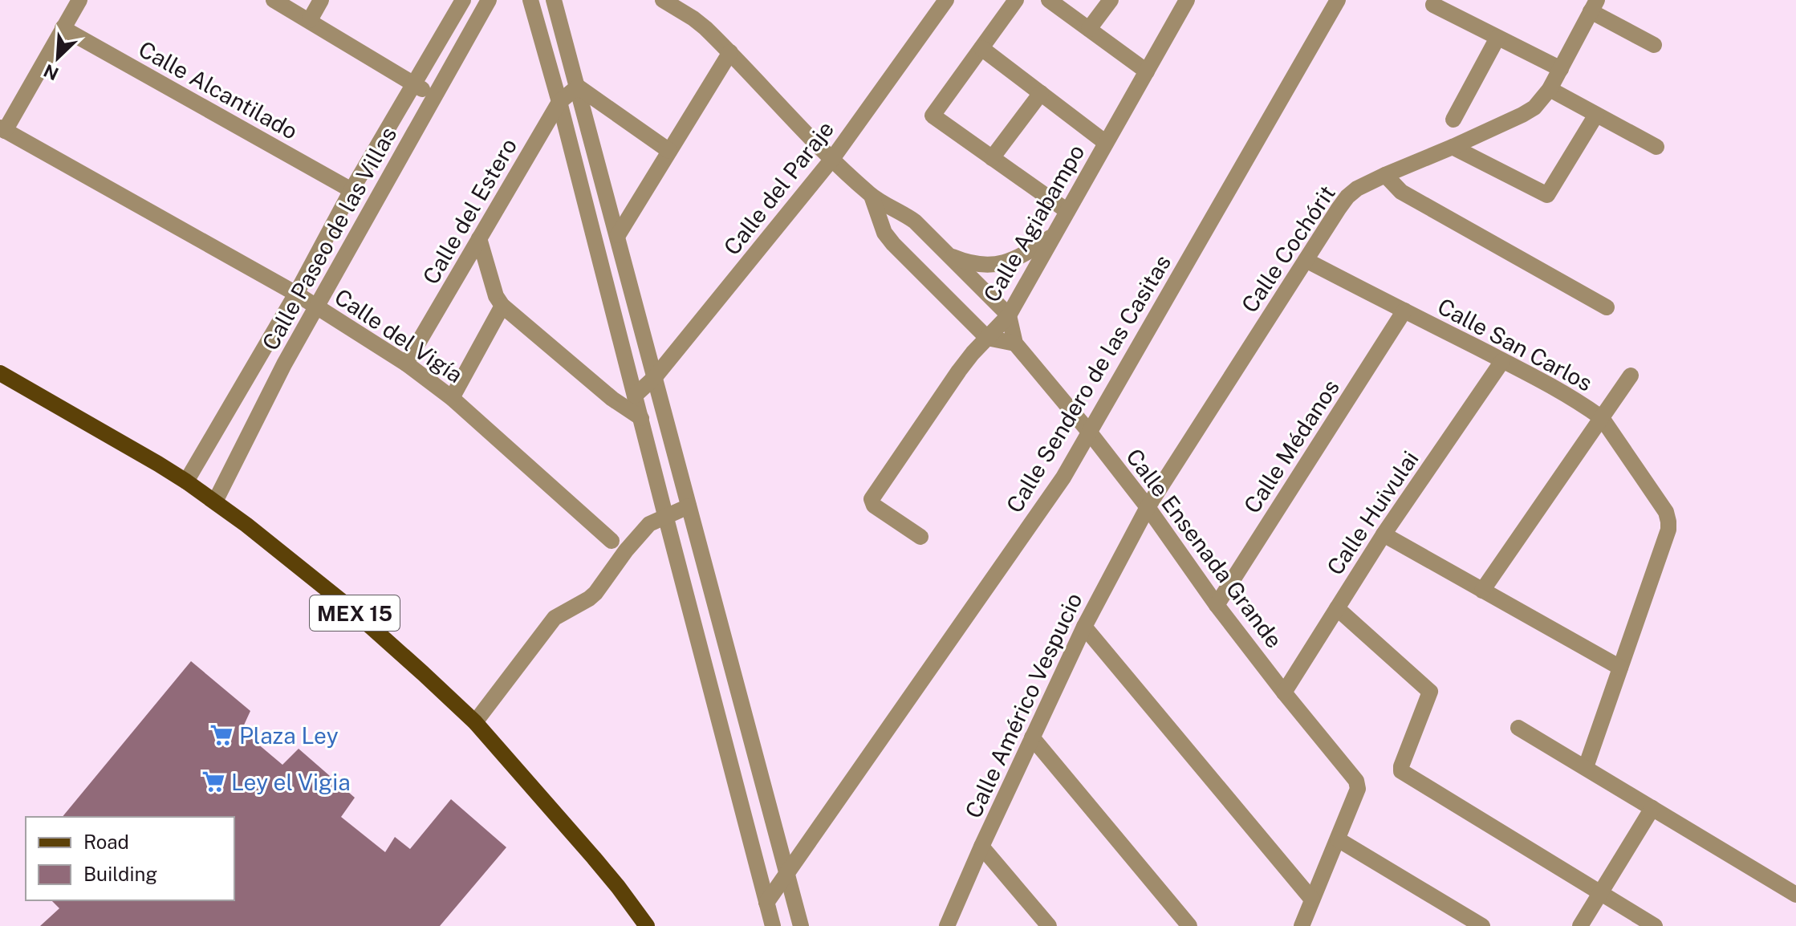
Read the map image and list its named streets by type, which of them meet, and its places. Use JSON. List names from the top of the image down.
{
  "streets": {
    "main road": ["MEX 15"],
    "street": [
      "Calle Alcantilado",
      "Calle del Paraje",
      "Calle del Estero",
      "Calle Agiabampo",
      "Calle Paseo de las Villas",
      "Calle Cochórit",
      "Calle del Vigía",
      "Calle San Carlos",
      "Calle Sendero de las Casitas",
      "Calle Médanos",
      "Calle Huivulai",
      "Calle Ensenada Grande",
      "Calle Américo Vespucio"
    ]
  },
  "crossings": [
    ["Calle Alcantilado", "Calle Paseo de las Villas"],
    ["Calle del Estero", "Calle del Vigía"],
    ["Calle Agiabampo", "Calle Ensenada Grande"],
    ["Calle Paseo de las Villas", "Calle del Vigía"],
    ["Calle Paseo de las Villas", "MEX 15"],
    ["Calle Cochórit", "Calle San Carlos"],
    ["Calle Cochórit", "Calle Ensenada Grande"],
    ["Calle Cochórit", "Calle Américo Vespucio"],
    ["Calle San Carlos", "Calle Médanos"],
    ["Calle San Carlos", "Calle Huivulai"],
    ["Calle Sendero de las Casitas", "Calle Ensenada Grande"],
    ["Calle Médanos", "Calle Ensenada Grande"],
    ["Calle Huivulai", "Calle Ensenada Grande"],
    ["Calle Ensenada Grande", "Calle Américo Vespucio"]
  ],
  "places": {
    "supermarket": ["Plaza Ley", "Ley el Vigia"]
  },
  "legend": ["Road", "Building"],
  "north": "bottom left"
}
